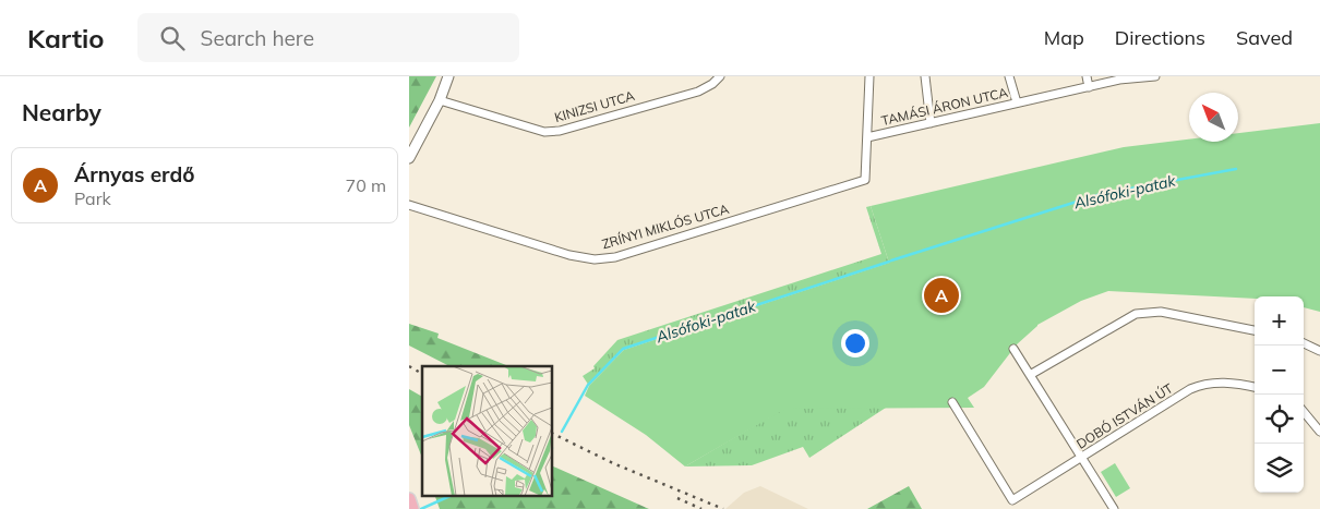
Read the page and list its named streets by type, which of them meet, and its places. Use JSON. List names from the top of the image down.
{
  "streets": {
    "street": [
      "KINIZSI UTCA",
      "TAMÁSI ÁRON UTCA",
      "ZRÍNYI MIKLÓS UTCA",
      "DOBÓ ISTVÁN ÚT"
    ]
  },
  "crossings": [
    ["TAMÁSI ÁRON UTCA", "ZRÍNYI MIKLÓS UTCA"]
  ],
  "water": ["Alsófoki-patak"],
  "north": "top left",
  "page": {
    "header": "Kartio",
    "search": "Search here",
    "nav": ["Map", "Directions", "Saved"],
    "heading": "Nearby",
    "list": [
      {
        "mark": "A",
        "name": "Árnyas erdő",
        "note": "Park",
        "value": "70 m"
      }
    ],
    "pins": "A",
    "map_buttons": ["+", "−"]
  }
}
